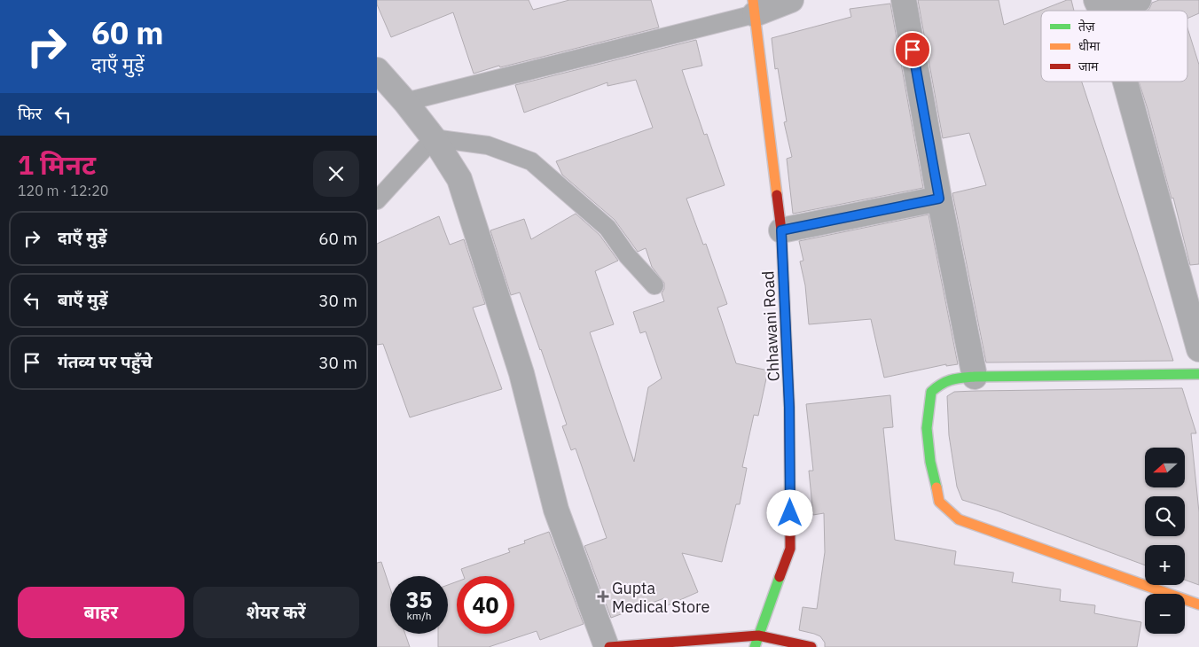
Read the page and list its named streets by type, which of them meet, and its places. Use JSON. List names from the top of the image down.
{
  "streets": {
    "street": ["Chhawani Road"]
  },
  "places": {
    "health": ["Gupta Medical Store"]
  },
  "legend": ["तेज़", "धीमा", "जाम"],
  "north": "left",
  "page": {
    "turn": ["60 m", "दाएँ मुड़ें"],
    "then": "फिर",
    "heading": ["1 मिनट", "120 m · 12:20"],
    "list": [
      {
        "name": "दाएँ मुड़ें",
        "value": "60 m"
      },
      {
        "name": "बाएँ मुड़ें",
        "value": "30 m"
      },
      {
        "name": "गंतव्य पर पहुँचे",
        "value": "30 m"
      }
    ],
    "map_buttons": ["+", "−"],
    "speed": "35 km/h",
    "limit": "40",
    "buttons": ["बाहर", "शेयर करें"]
  }
}
